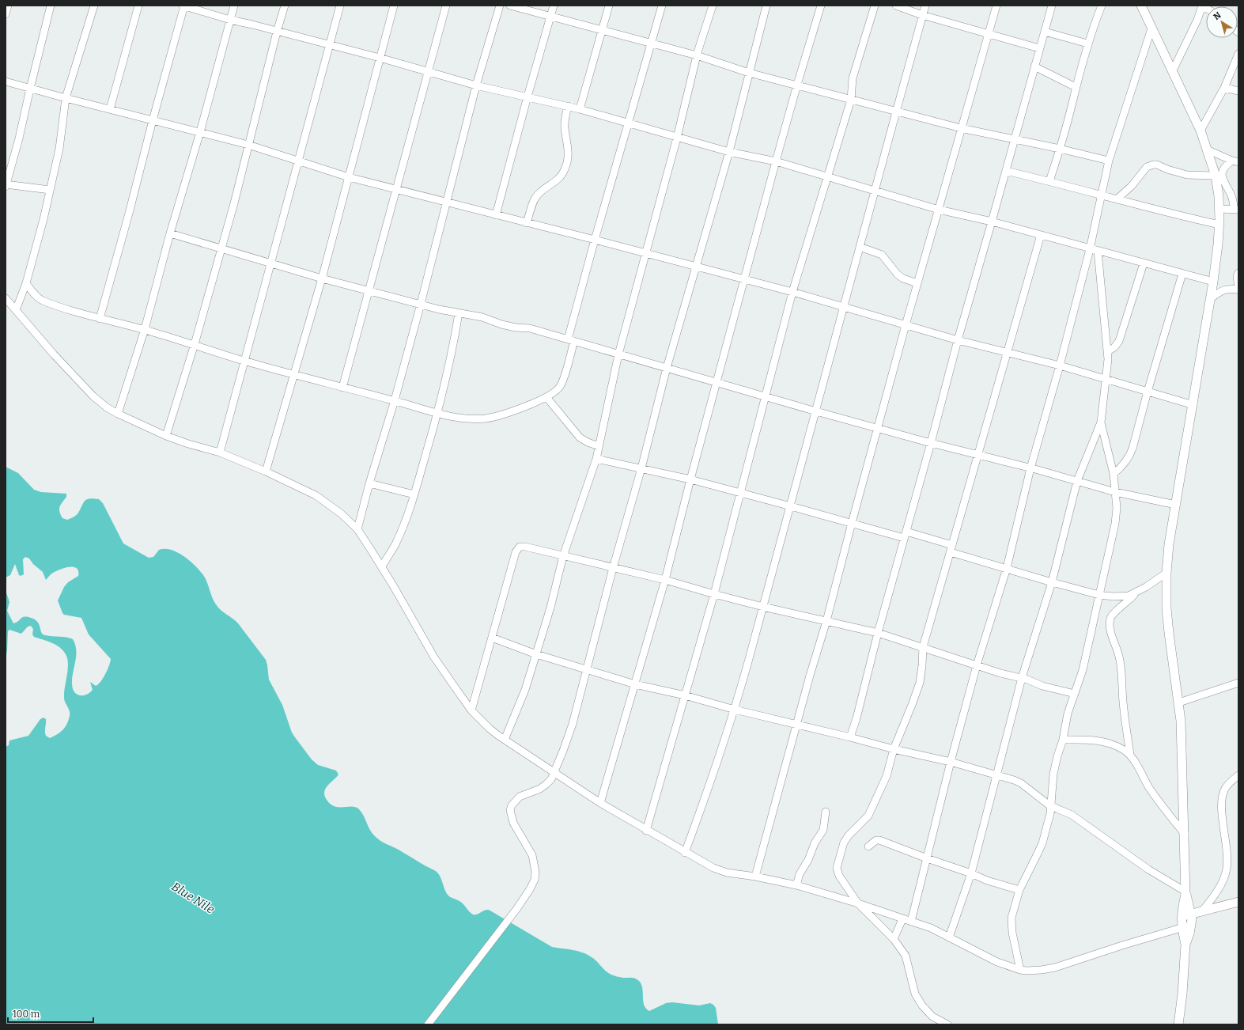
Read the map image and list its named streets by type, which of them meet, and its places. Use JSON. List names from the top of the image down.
{
  "water": ["Blue Nile"],
  "scale_bar": "100 m",
  "north": "top left"
}
